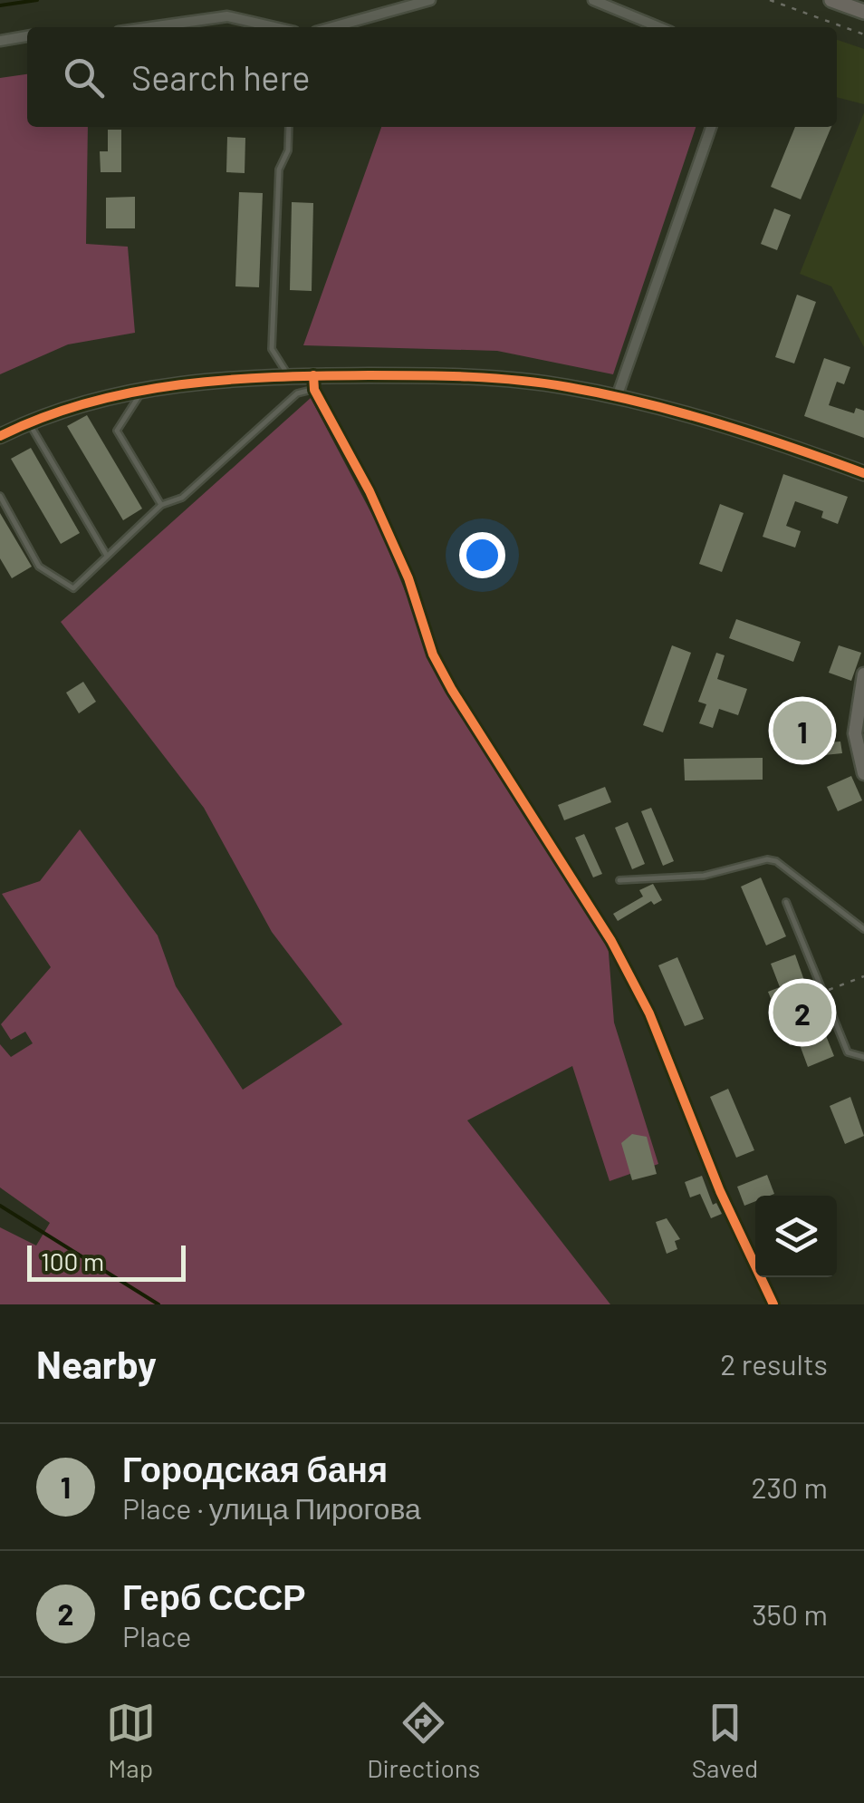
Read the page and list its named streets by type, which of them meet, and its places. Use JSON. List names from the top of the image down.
{
  "scale_bar": "100 m",
  "page": {
    "search": "Search here",
    "pins": ["1", "2"],
    "scale": "100 m",
    "heading": ["Nearby", "2 results"],
    "list": [
      {
        "mark": "1",
        "name": "Городская баня",
        "note": "Place · улица Пирогова",
        "value": "230 m"
      },
      {
        "mark": "2",
        "name": "Герб СССР",
        "note": "Place",
        "value": "350 m"
      }
    ],
    "nav": ["Map", "Directions", "Saved"]
  }
}
